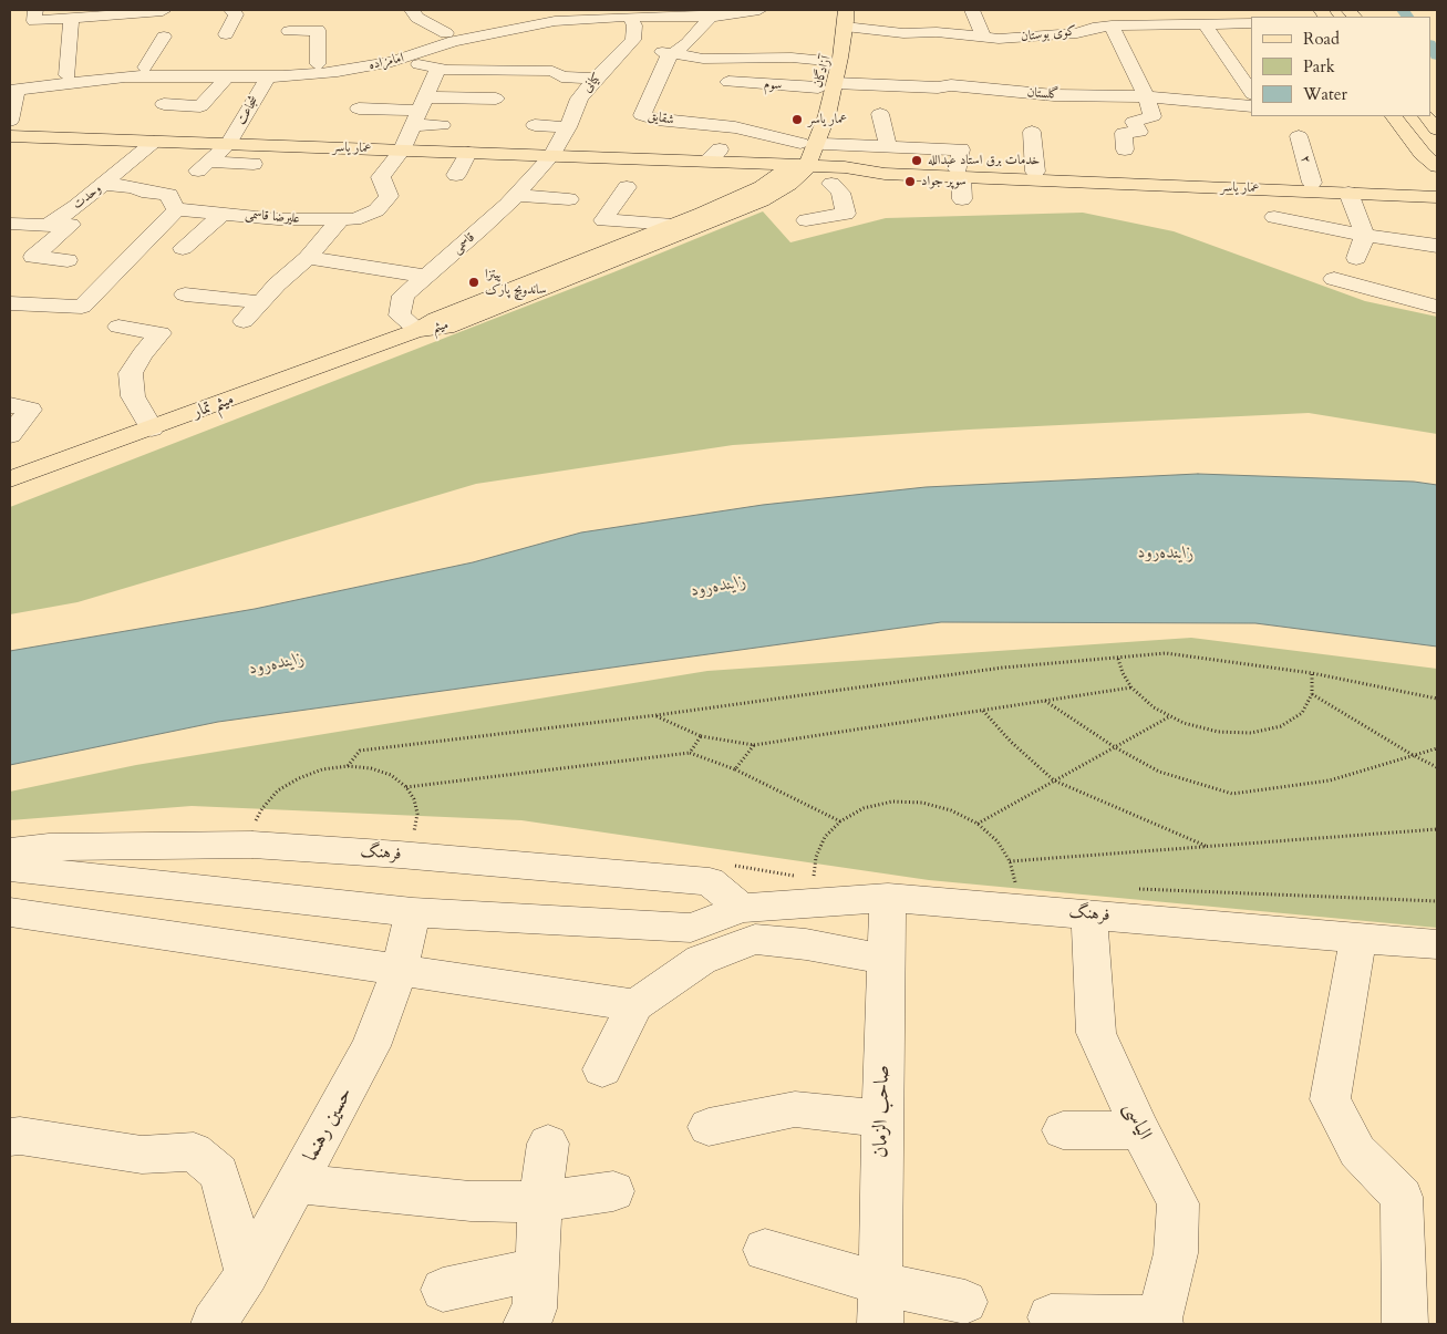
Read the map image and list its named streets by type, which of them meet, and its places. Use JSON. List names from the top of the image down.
{
  "streets": {
    "main road": [
      "آزادگان",
      "عمار یاسر",
      "میثم",
      "میثم تمار"
    ],
    "street": [
      "کوی بوستان",
      "امامزاده",
      "کیانی",
      "سوم",
      "گلستان",
      "شجاعت",
      "شقایق",
      "۲",
      "وحدت",
      "علیرضا قاسمی",
      "قاسمی",
      "فرهنگ",
      "صاحب الزمان",
      "الیاسی",
      "حسین رهنما"
    ]
  },
  "crossings": [
    ["کوی بوستان", "آزادگان"],
    ["امامزاده", "شجاعت"],
    ["امامزاده", "شقایق"],
    ["آزادگان", "سوم"],
    ["آزادگان", "گلستان"],
    ["آزادگان", "شقایق"],
    ["آزادگان", "عمار یاسر"],
    ["آزادگان", "میثم"],
    ["کیانی", "عمار یاسر"],
    ["کیانی", "قاسمی"],
    ["سوم", "گلستان"],
    ["شجاعت", "عمار یاسر"],
    ["عمار یاسر", "۲"],
    ["عمار یاسر", "وحدت"],
    ["عمار یاسر", "علیرضا قاسمی"],
    ["عمار یاسر", "قاسمی"],
    ["عمار یاسر", "میثم"],
    ["قاسمی", "میثم"],
    ["قاسمی", "میثم تمار"],
    ["میثم", "میثم تمار"],
    ["فرهنگ", "صاحب الزمان"],
    ["فرهنگ", "الیاسی"],
    ["فرهنگ", "حسین رهنما"]
  ],
  "water": ["زاینده‌رود"],
  "places": [
    "عمار یاسر",
    "خدمات برق استاد عبدالله",
    "سوپر جواد",
    "پیتزا ساندویچ پارک"
  ],
  "legend": ["Road", "Park", "Water"]
}
